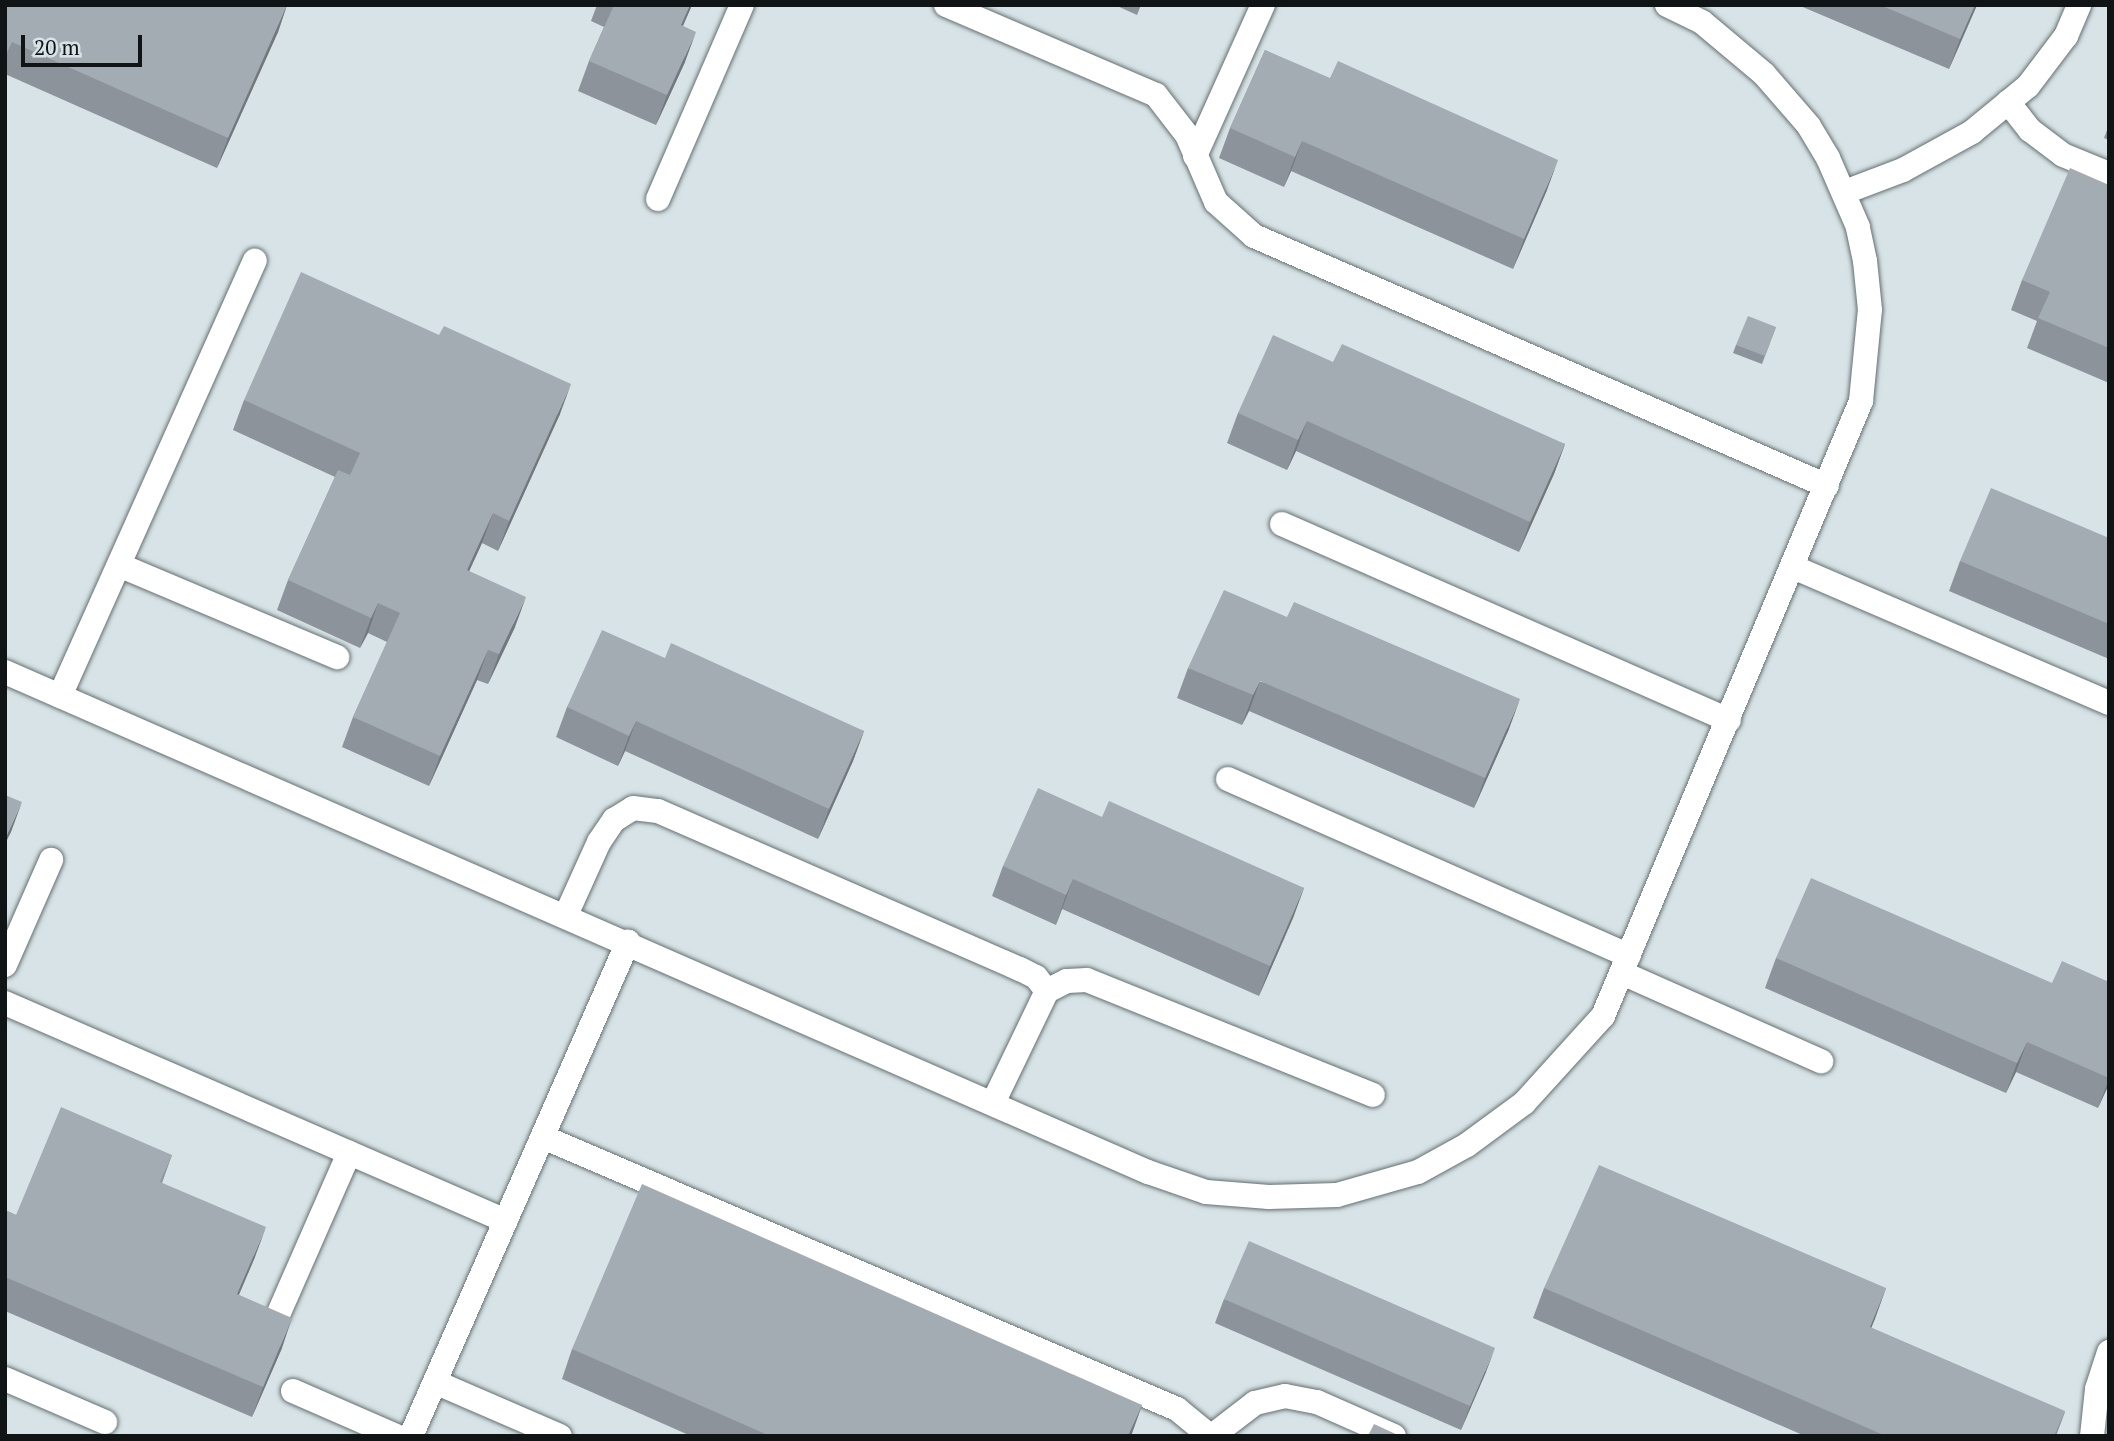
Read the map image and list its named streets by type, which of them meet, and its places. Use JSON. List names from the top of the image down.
{
  "scale_bar": "20 m"
}
